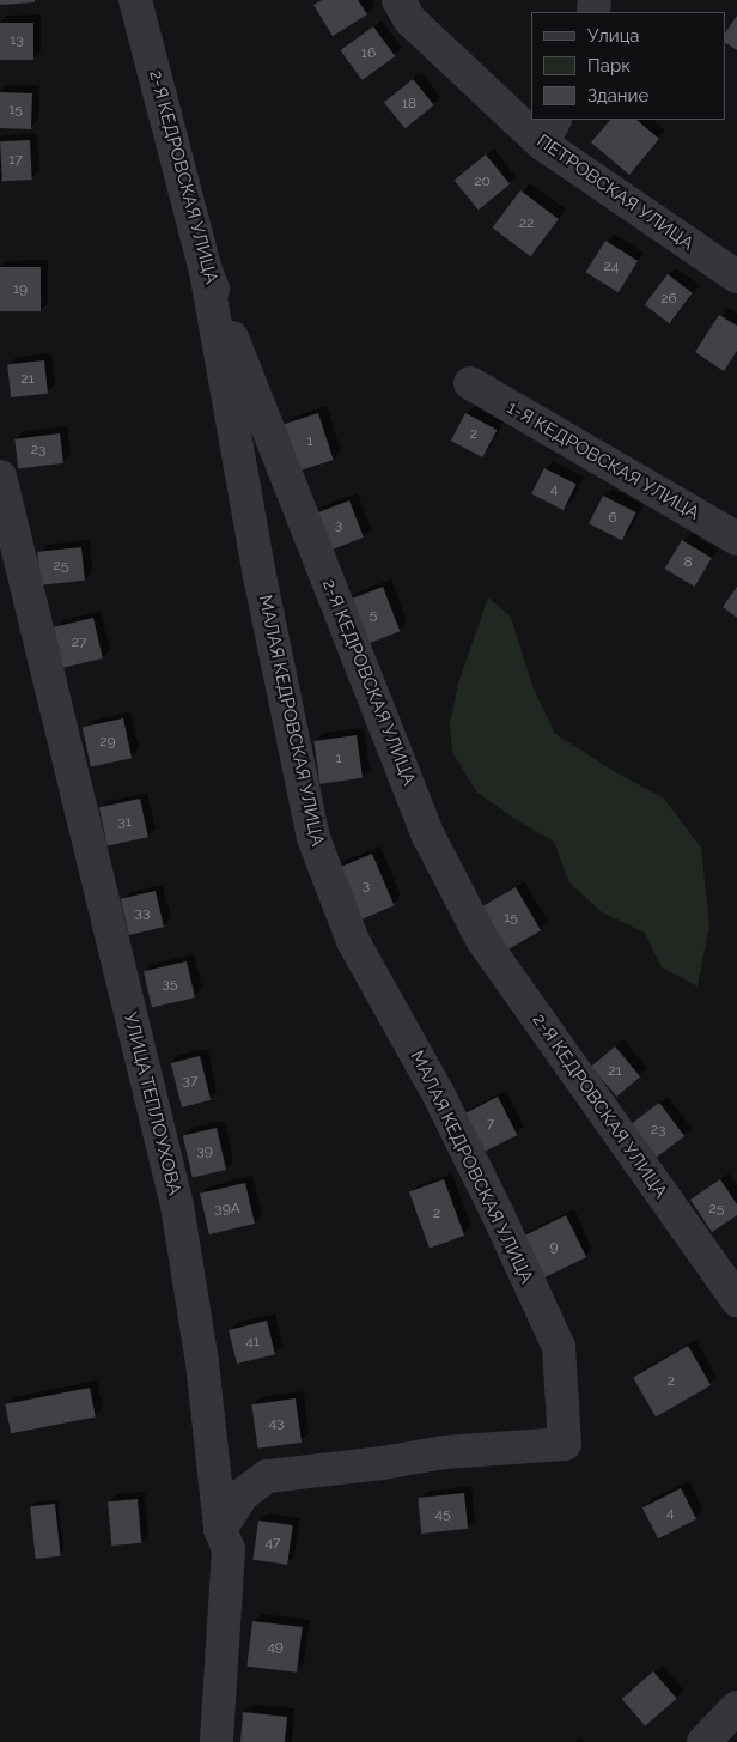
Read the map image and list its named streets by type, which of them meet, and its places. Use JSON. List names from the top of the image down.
{
  "streets": {
    "street": [
      "2-Я КЕДРОВСКАЯ УЛИЦА",
      "ПЕТРОВСКАЯ УЛИЦА",
      "1-Я КЕДРОВСКАЯ УЛИЦА",
      "МАЛАЯ КЕДРОВСКАЯ УЛИЦА",
      "УЛИЦА ТЕПЛОУХОВА"
    ]
  },
  "crossings": [
    ["2-Я КЕДРОВСКАЯ УЛИЦА", "МАЛАЯ КЕДРОВСКАЯ УЛИЦА"],
    ["МАЛАЯ КЕДРОВСКАЯ УЛИЦА", "УЛИЦА ТЕПЛОУХОВА"]
  ],
  "house_numbers": [
    "13",
    "16",
    "18",
    "15",
    "17",
    "20",
    "22",
    "24",
    "19",
    "26",
    "21",
    "2",
    "1",
    "23",
    "4",
    "6",
    "3",
    "8",
    "25",
    "5",
    "27",
    "29",
    "1",
    "31",
    "3",
    "33",
    "15",
    "35",
    "21",
    "37",
    "7",
    "23",
    "39",
    "39А",
    "25",
    "2",
    "9",
    "41",
    "2",
    "43",
    "4",
    "45",
    "47",
    "49"
  ],
  "legend": ["Улица", "Парк", "Здание"]
}
